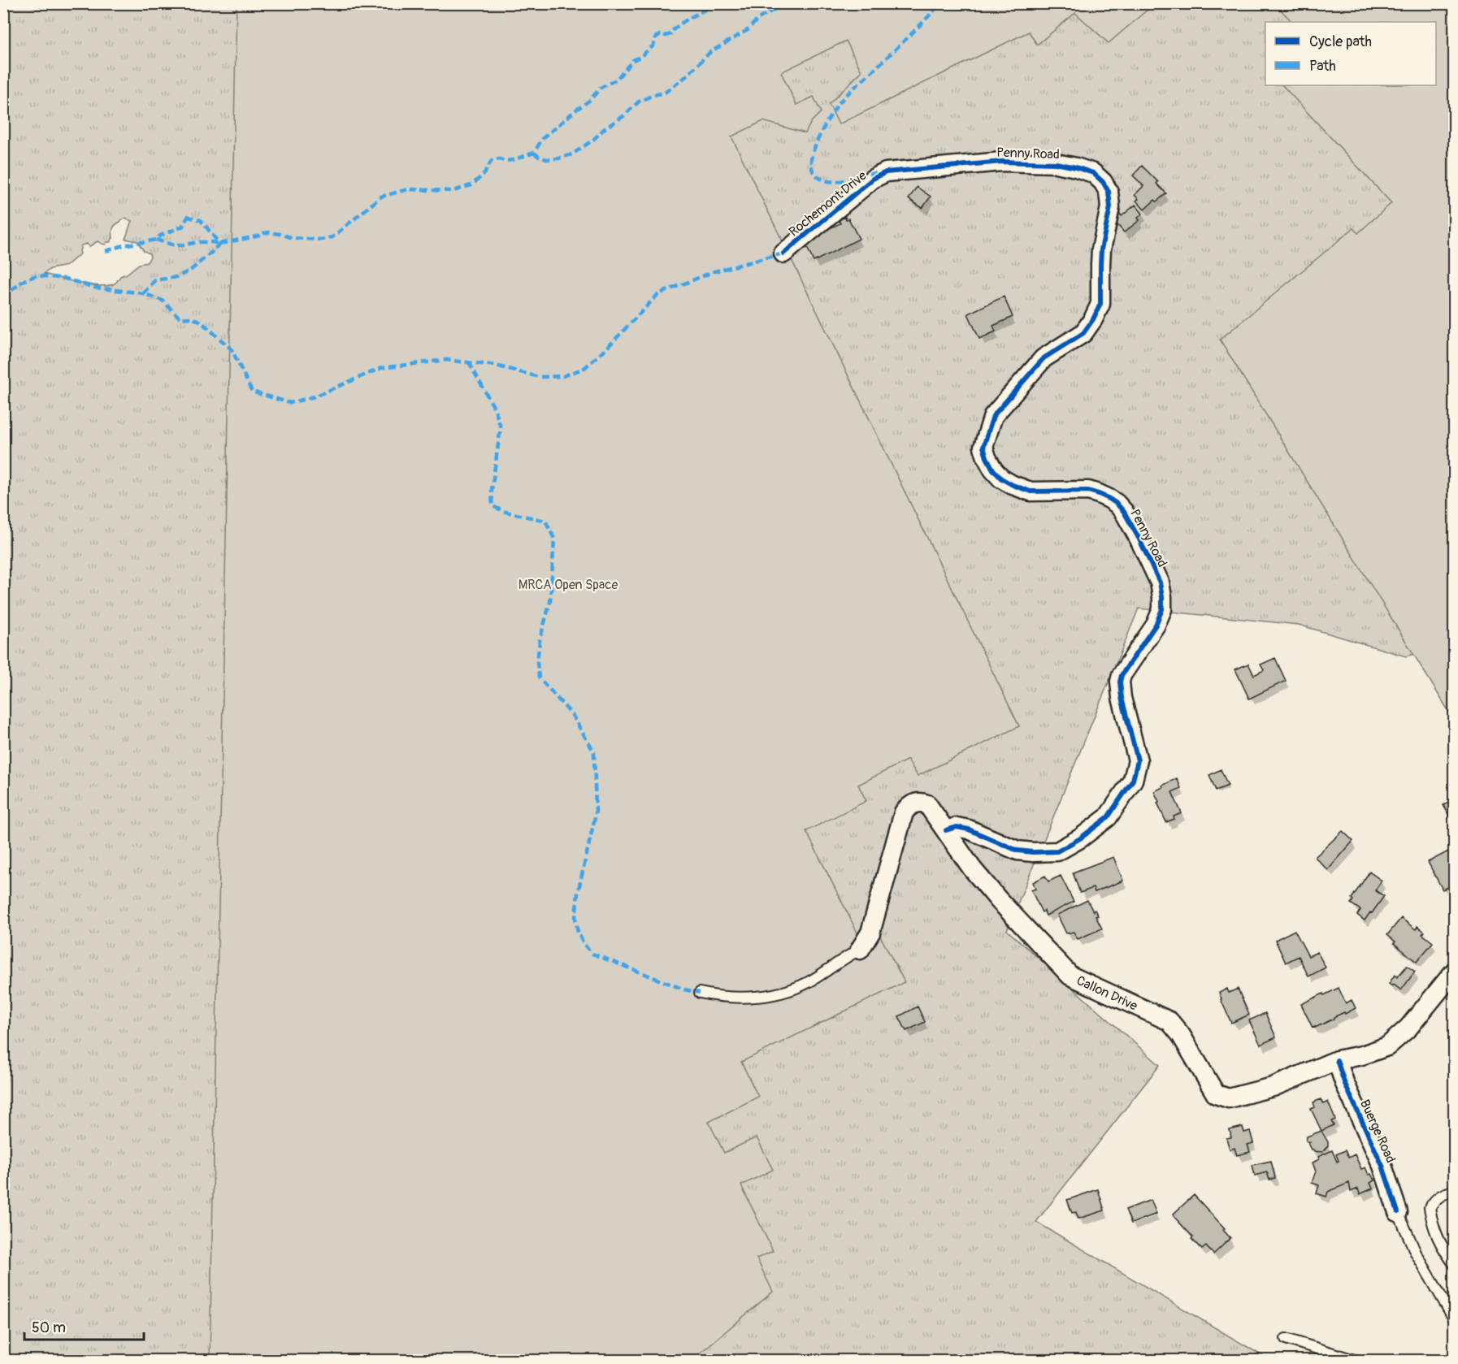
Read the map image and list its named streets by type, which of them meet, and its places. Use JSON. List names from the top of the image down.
{
  "streets": {
    "street": [
      "Penny Road",
      "Rochemont Drive",
      "Callon Drive",
      "Buerge Road"
    ]
  },
  "crossings": [
    ["Penny Road", "Rochemont Drive"],
    ["Penny Road", "Callon Drive"],
    ["Callon Drive", "Buerge Road"]
  ],
  "parks": ["MRCA Open Space"],
  "legend": ["Cycle path", "Path"],
  "scale_bar": "50 m"
}
